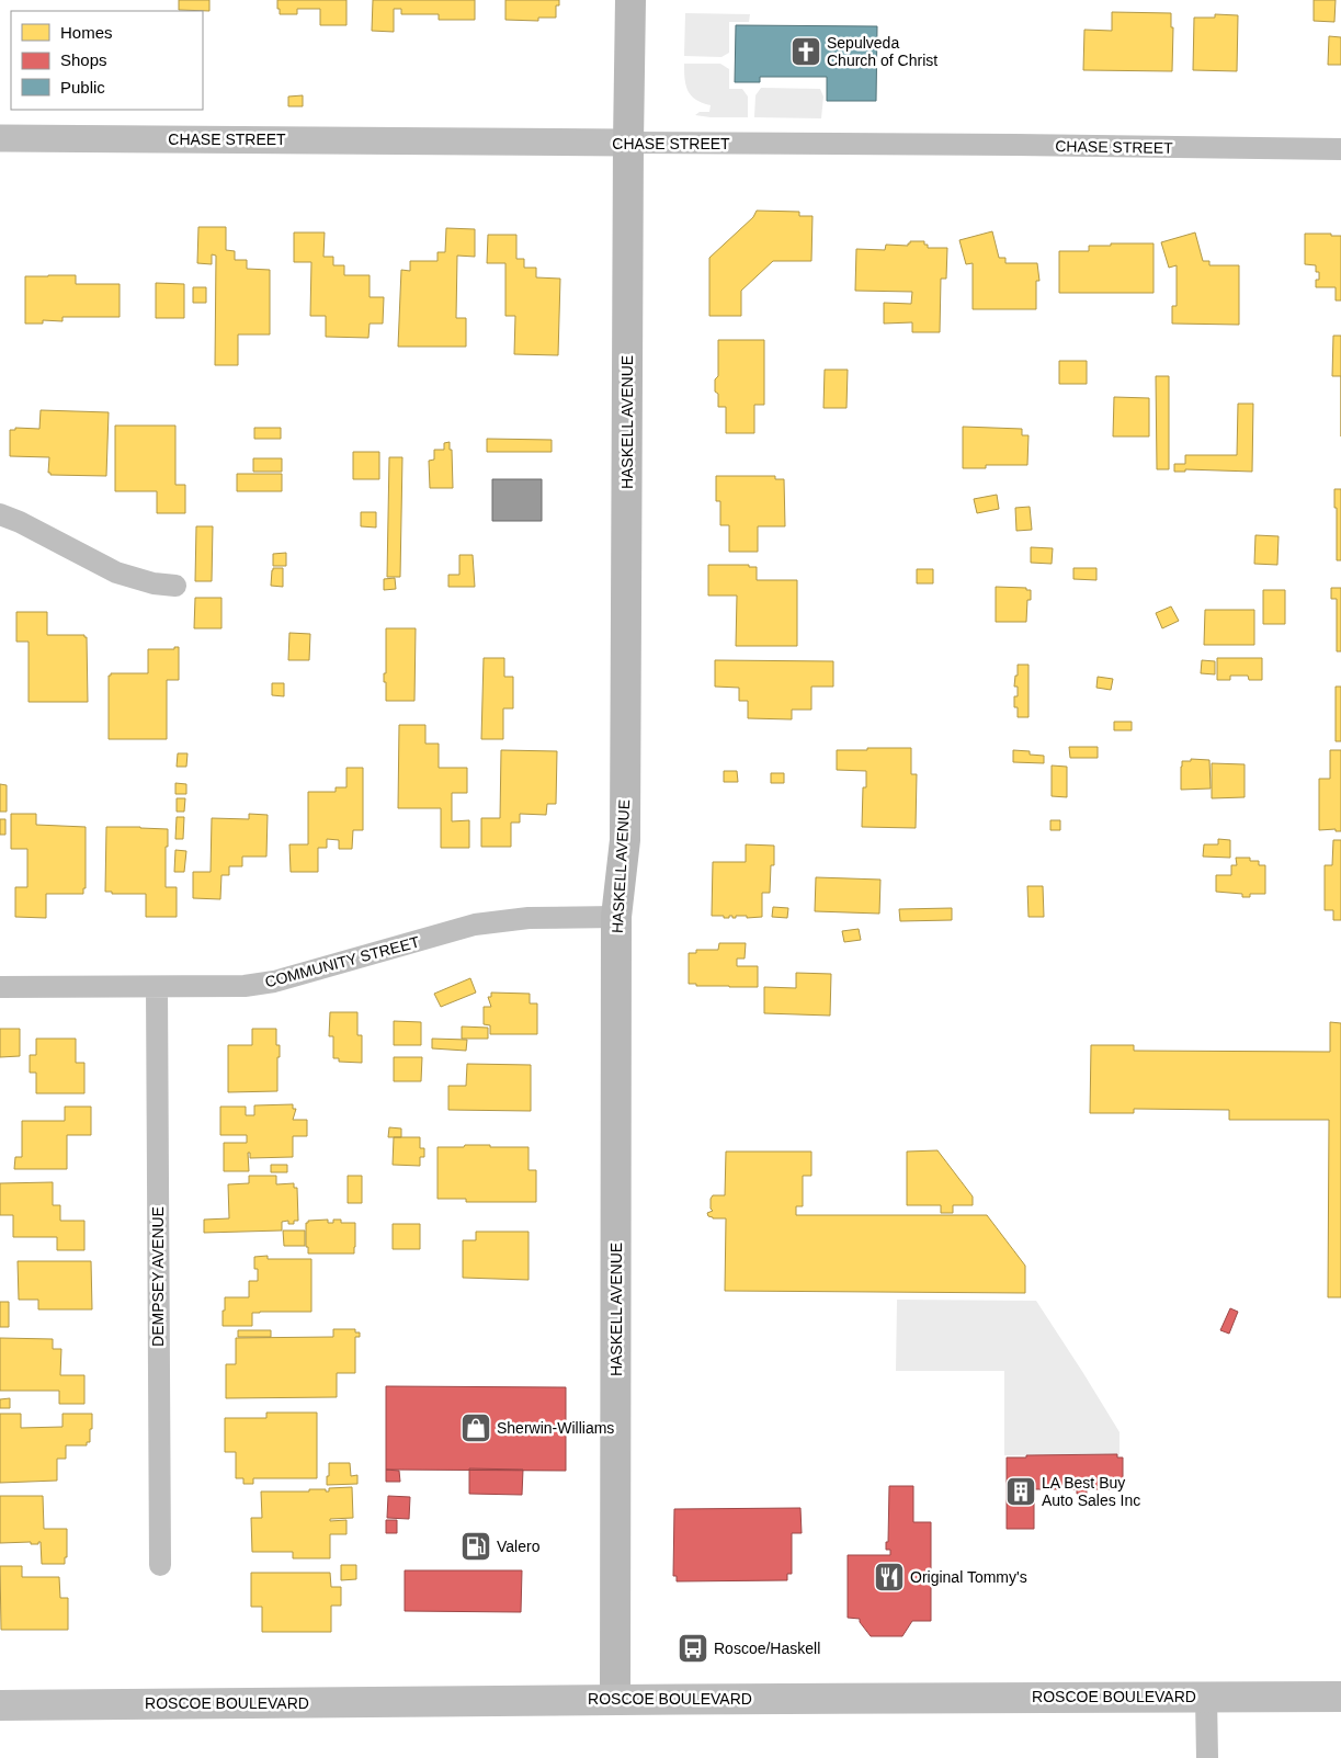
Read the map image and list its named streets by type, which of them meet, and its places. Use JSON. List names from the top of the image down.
{
  "streets": {
    "main road": ["HASKELL AVENUE", "ROSCOE BOULEVARD"],
    "street": ["CHASE STREET", "COMMUNITY STREET", "DEMPSEY AVENUE"]
  },
  "crossings": [
    ["CHASE STREET", "HASKELL AVENUE"],
    ["HASKELL AVENUE", "COMMUNITY STREET"],
    ["HASKELL AVENUE", "ROSCOE BOULEVARD"],
    ["COMMUNITY STREET", "DEMPSEY AVENUE"]
  ],
  "places": {
    "church": ["Sepulveda Church of Christ"],
    "shop": ["Sherwin-Williams"],
    "building": ["LA Best Buy Auto Sales Inc"],
    "fuel station": ["Valero"],
    "restaurant": ["Original Tommy's"],
    "bus stop": ["Roscoe/Haskell"]
  },
  "legend": ["Homes", "Shops", "Public"]
}
